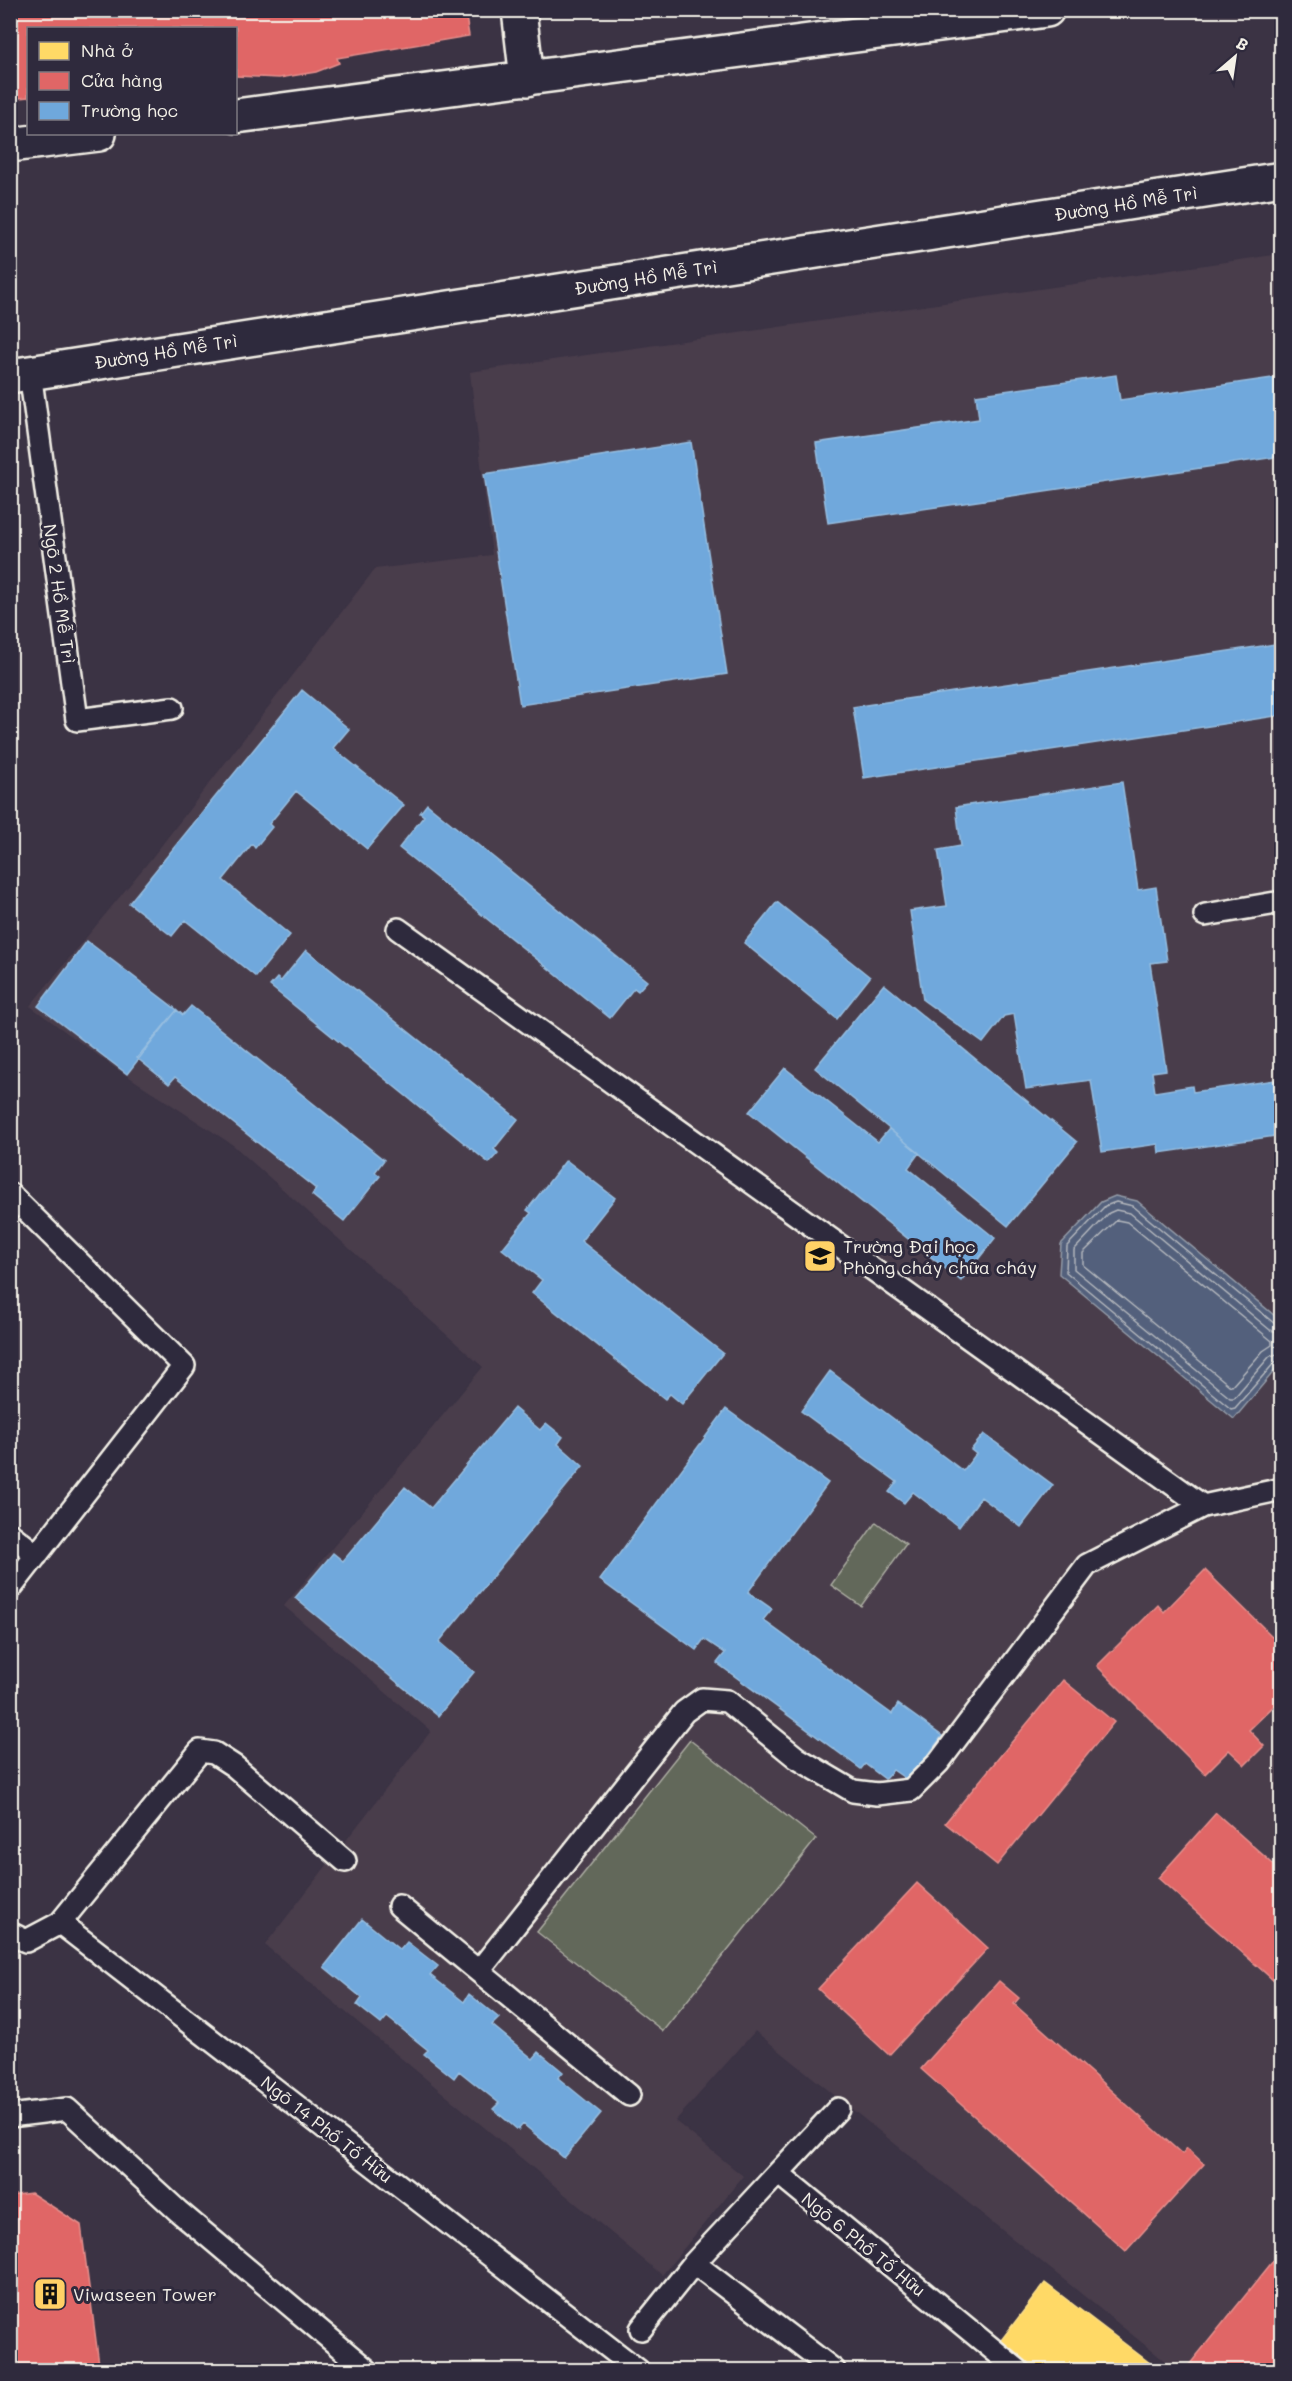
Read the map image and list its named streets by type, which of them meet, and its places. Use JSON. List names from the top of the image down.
{
  "streets": {
    "street": ["Đường Hồ Mễ Trì"],
    "lane": ["Ngõ 2 Hồ Mễ Trì", "Ngõ 14 Phố Tố Hữu", "Ngõ 6 Phố Tố Hữu"]
  },
  "crossings": [
    ["Đường Hồ Mễ Trì", "Ngõ 2 Hồ Mễ Trì"]
  ],
  "places": {
    "school or university": ["Trường Đại học Phòng cháy chữa cháy"],
    "building": ["Viwaseen Tower"]
  },
  "legend": ["Nhà ở", "Cửa hàng", "Trường học"],
  "north": "top right"
}
